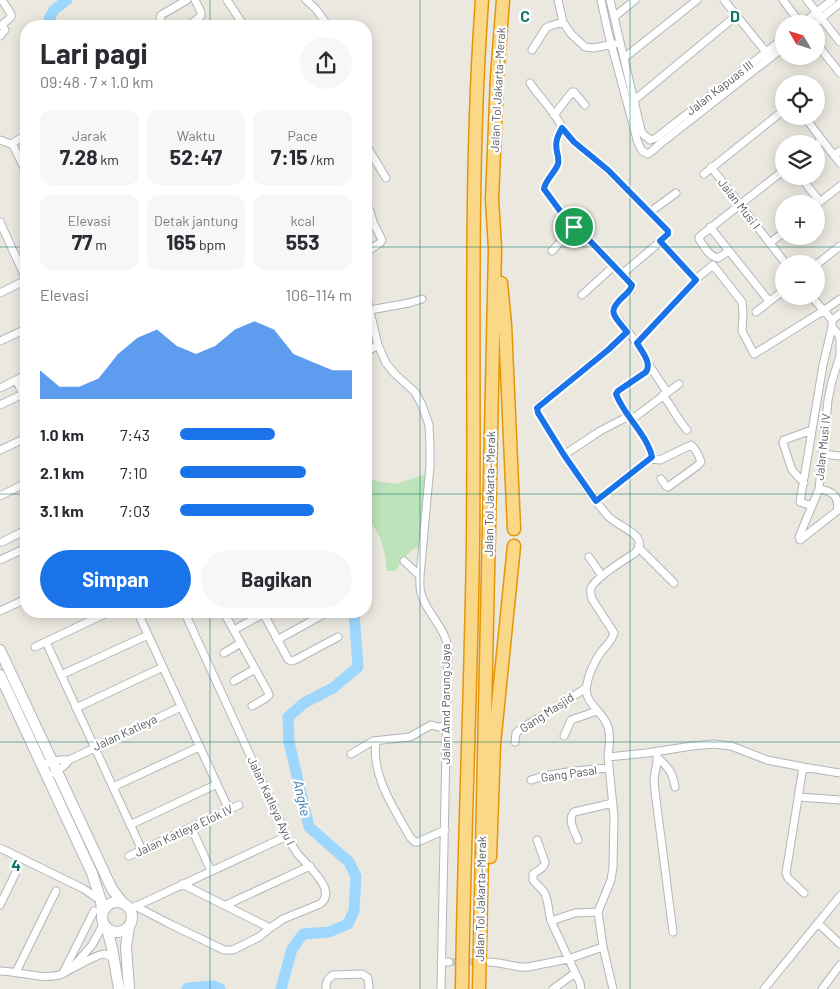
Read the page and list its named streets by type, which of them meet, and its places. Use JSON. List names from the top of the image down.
{
  "streets": {
    "highway": ["Jalan Tol Jakarta–Merak"],
    "street": [
      "Jalan Kapuas III",
      "Jalan Musi I",
      "Jalan Musi IV",
      "Jalan Amd Parung Jaya",
      "Gang Masjid",
      "Jalan Katleya",
      "Gang Pasal",
      "Jalan Katleya Ayu I",
      "Jalan Katleya Elok IV"
    ]
  },
  "water": ["Angke"],
  "north": "top left",
  "page": {
    "map_buttons": ["+", "−"],
    "heading": ["Lari pagi", "09:48 · 7 × 1.0 km"],
    "stats": [
      ["Jarak", "7.28 km"],
      ["Waktu", "52:47"],
      ["Pace", "7:15 /km"],
      ["Elevasi", "77 m"],
      ["Detak jantung", "165 bpm"],
      ["kcal", "553"]
    ],
    "chart": ["Elevasi", "106–114 m"],
    "list": [
      {
        "name": "1.0 km",
        "note": "7:43"
      },
      {
        "name": "2.1 km",
        "note": "7:10"
      },
      {
        "name": "3.1 km",
        "note": "7:03"
      }
    ],
    "buttons": ["Simpan", "Bagikan"]
  },
  "grid": {
    "columns": ["C", "D"],
    "rows": ["4"]
  }
}
